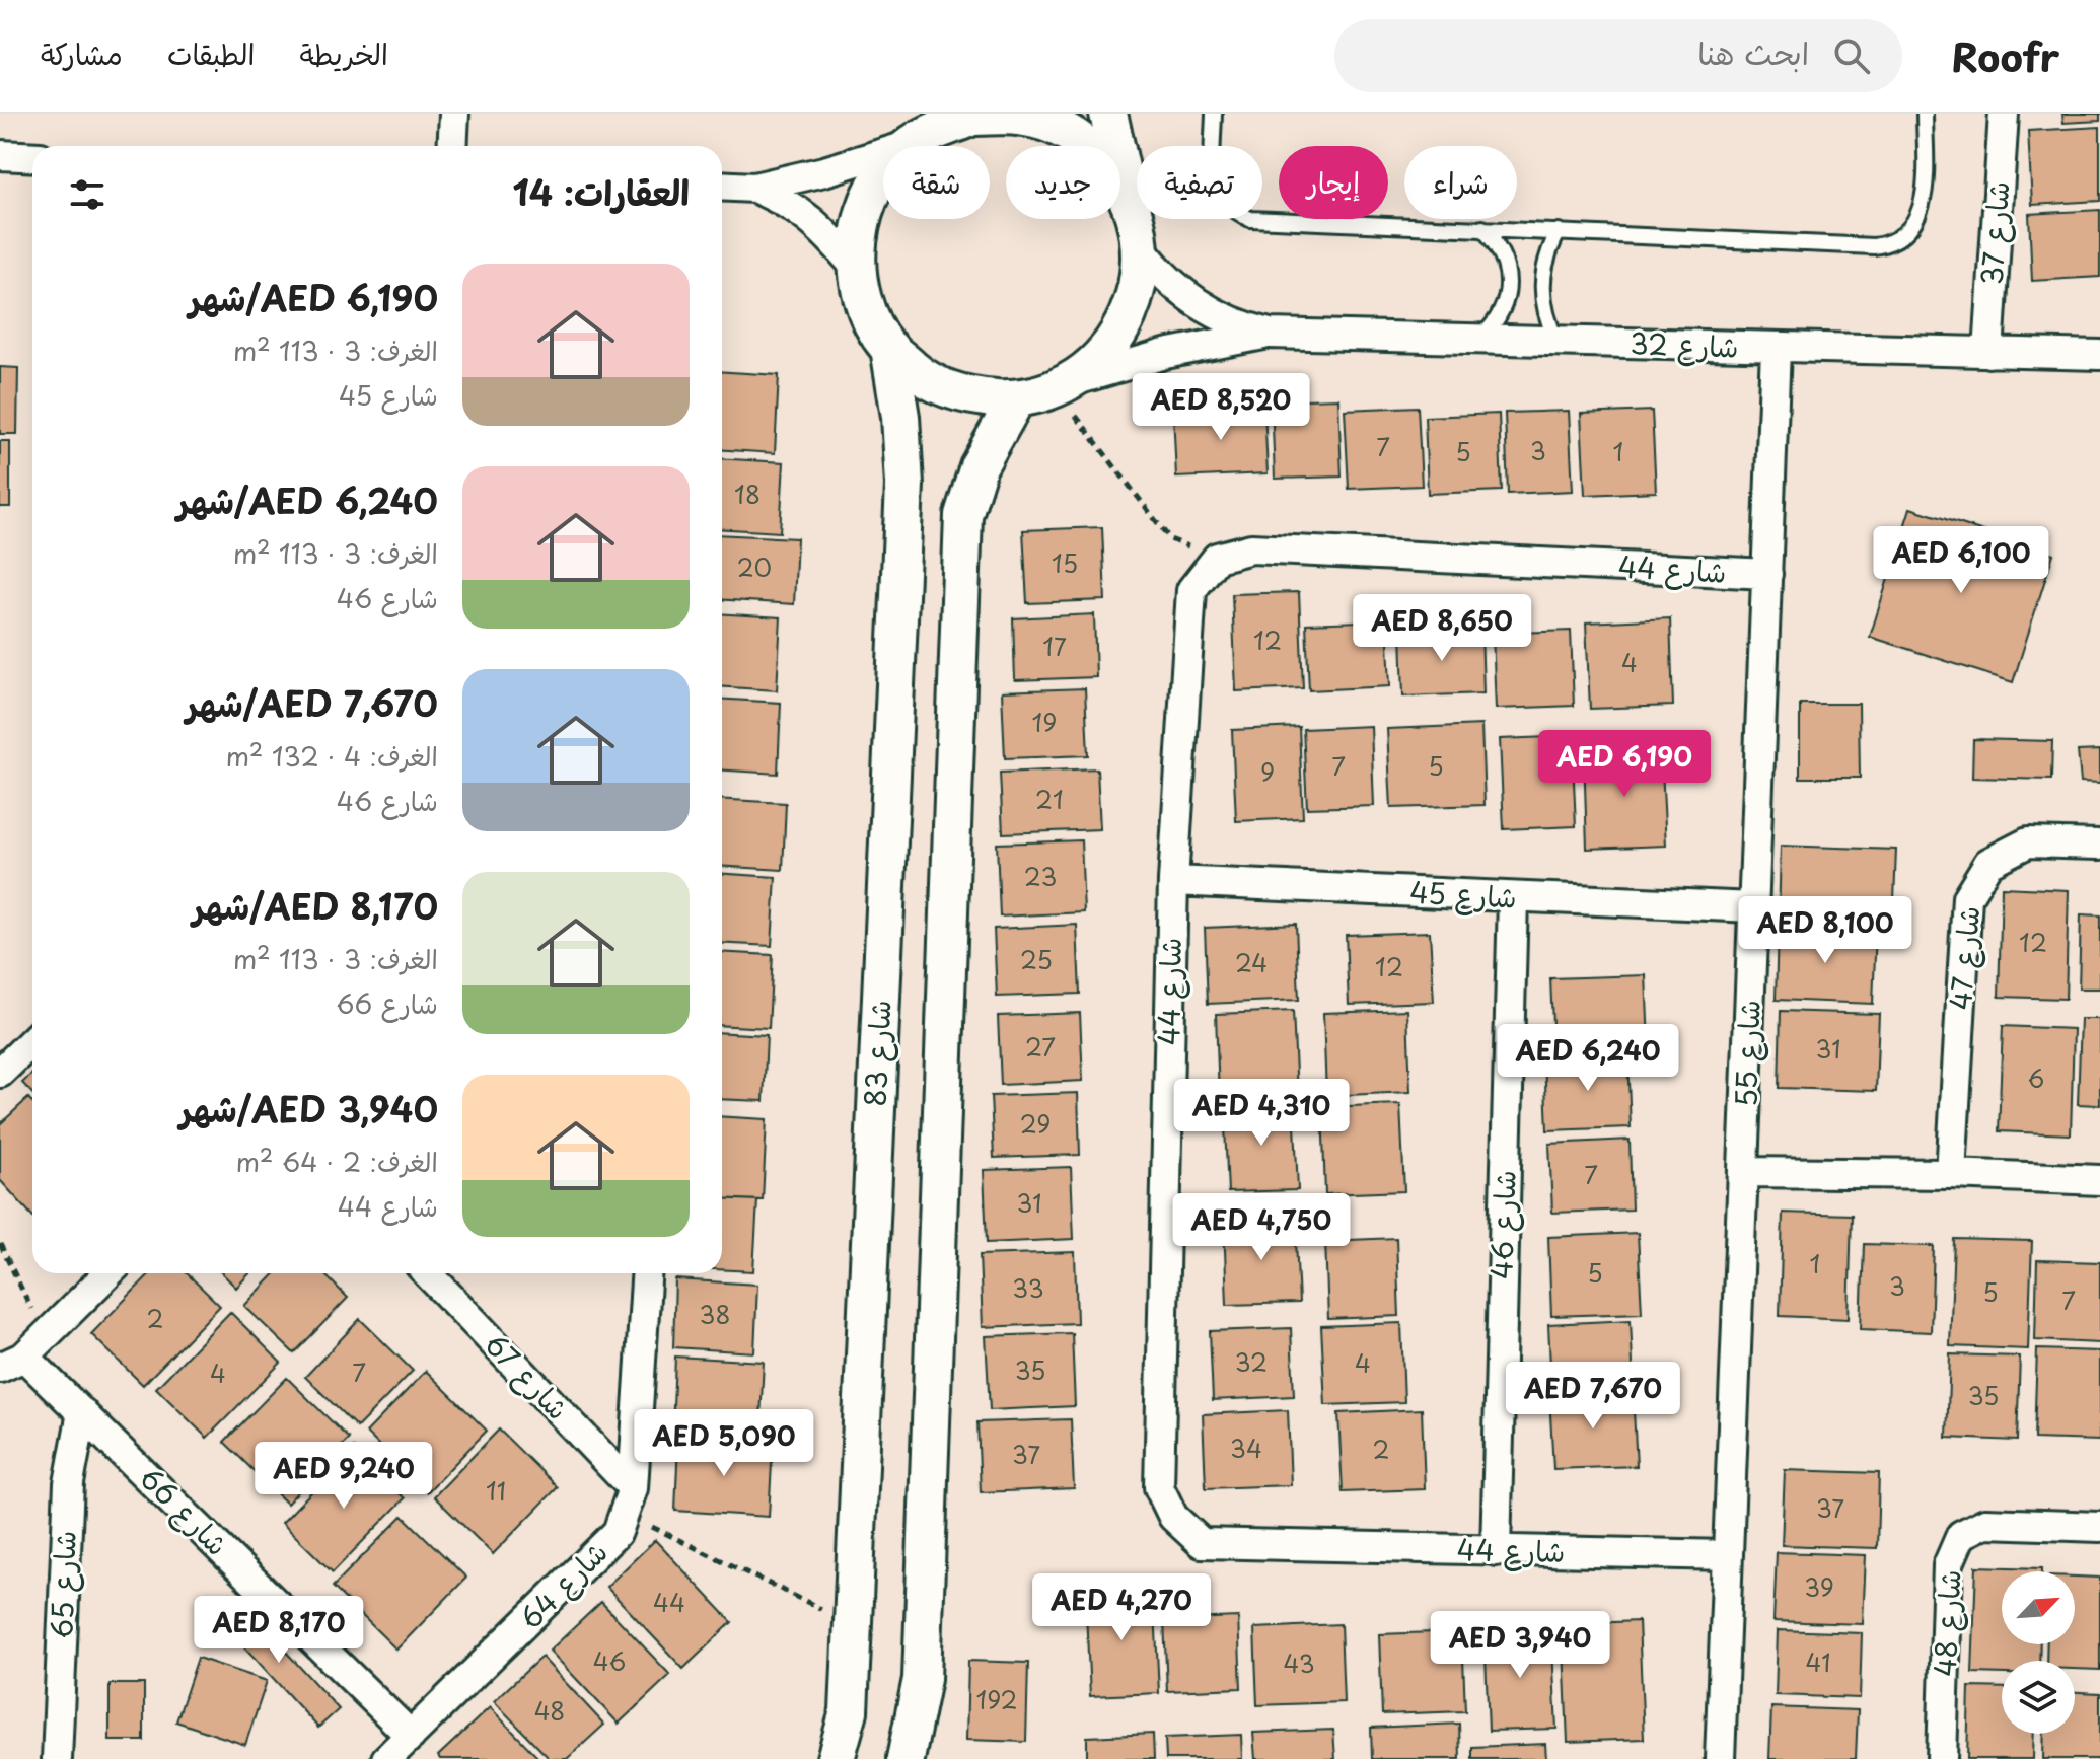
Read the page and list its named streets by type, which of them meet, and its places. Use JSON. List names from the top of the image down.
{
  "streets": {
    "street": [
      "شارع 37",
      "شارع 32",
      "شارع 44",
      "شارع 45",
      "شارع 47",
      "شارع 83",
      "شارع 55",
      "شارع 46",
      "شارع 67",
      "شارع 66",
      "شارع 65",
      "شارع 64",
      "شارع 48"
    ]
  },
  "crossings": [
    ["شارع 37", "شارع 32"],
    ["شارع 32", "شارع 83"],
    ["شارع 32", "شارع 55"],
    ["شارع 44", "شارع 45"],
    ["شارع 44", "شارع 55"],
    ["شارع 44", "شارع 46"],
    ["شارع 45", "شارع 55"],
    ["شارع 45", "شارع 46"],
    ["شارع 67", "شارع 64"],
    ["شارع 66", "شارع 65"],
    ["شارع 66", "شارع 64"]
  ],
  "house_numbers": [
    "7",
    "3",
    "5",
    "1",
    "18",
    "15",
    "20",
    "12",
    "17",
    "4",
    "19",
    "7",
    "5",
    "9",
    "21",
    "23",
    "12",
    "25",
    "24",
    "12",
    "27",
    "31",
    "6",
    "29",
    "7",
    "31",
    "1",
    "5",
    "3",
    "33",
    "5",
    "7",
    "38",
    "2",
    "32",
    "4",
    "35",
    "7",
    "4",
    "35",
    "34",
    "2",
    "37",
    "11",
    "37",
    "39",
    "44",
    "46",
    "41",
    "43",
    "192",
    "48"
  ],
  "north": "top right",
  "page": {
    "header": "Roofr",
    "search": "ابحث هنا",
    "nav": ["الخريطة", "الطبقات", "مشاركة"],
    "chip": [
      "شراء",
      "إيجار",
      "تصفية",
      "جديد",
      "شقة"
    ],
    "heading": "العقارات: 14",
    "list": [
      {
        "name": "AED 6,190/شهر",
        "note": "الغرف: 3 · 113 m² · شارع 45"
      },
      {
        "name": "AED 6,240/شهر",
        "note": "الغرف: 3 · 113 m² · شارع 46"
      },
      {
        "name": "AED 7,670/شهر",
        "note": "الغرف: 4 · 132 m² · شارع 46"
      },
      {
        "name": "AED 8,170/شهر",
        "note": "الغرف: 3 · 113 m² · شارع 66"
      },
      {
        "name": "AED 3,940/شهر",
        "note": "الغرف: 2 · 64 m² · شارع 44"
      }
    ],
    "price": [
      "AED 8,520",
      "AED 6,100",
      "AED 8,650",
      "AED 6,190",
      "AED 8,100",
      "AED 6,240",
      "AED 4,310",
      "AED 4,750",
      "AED 7,670",
      "AED 5,090",
      "AED 9,240",
      "AED 4,270",
      "AED 8,170",
      "AED 3,940"
    ]
  }
}
